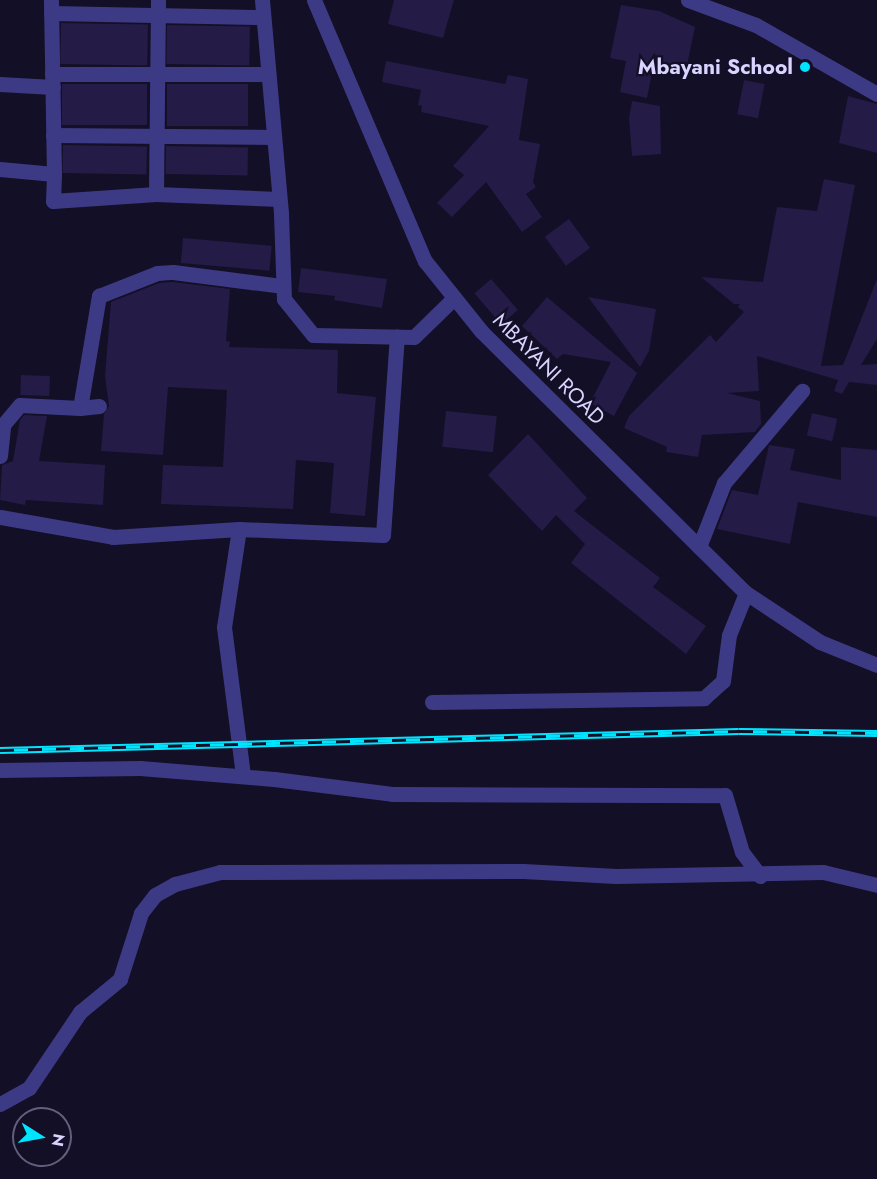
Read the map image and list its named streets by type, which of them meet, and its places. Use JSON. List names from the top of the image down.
{
  "streets": {
    "street": ["MBAYANI ROAD"]
  },
  "places": ["Mbayani School"],
  "north": "right"
}
